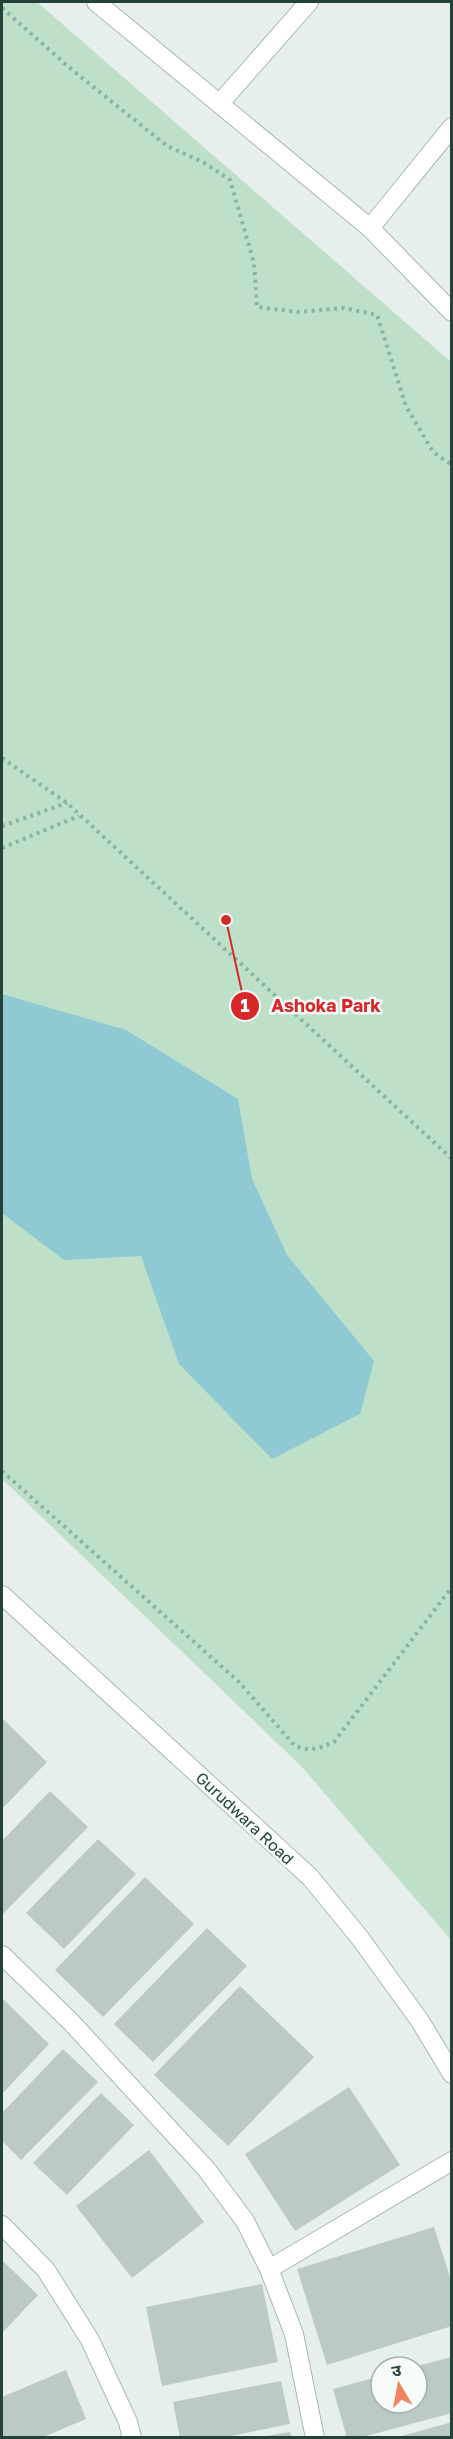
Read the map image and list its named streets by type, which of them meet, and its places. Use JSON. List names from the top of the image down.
{
  "streets": {
    "street": ["Gurudwara Road"]
  },
  "places": ["Ashoka Park"],
  "north": "top"
}
